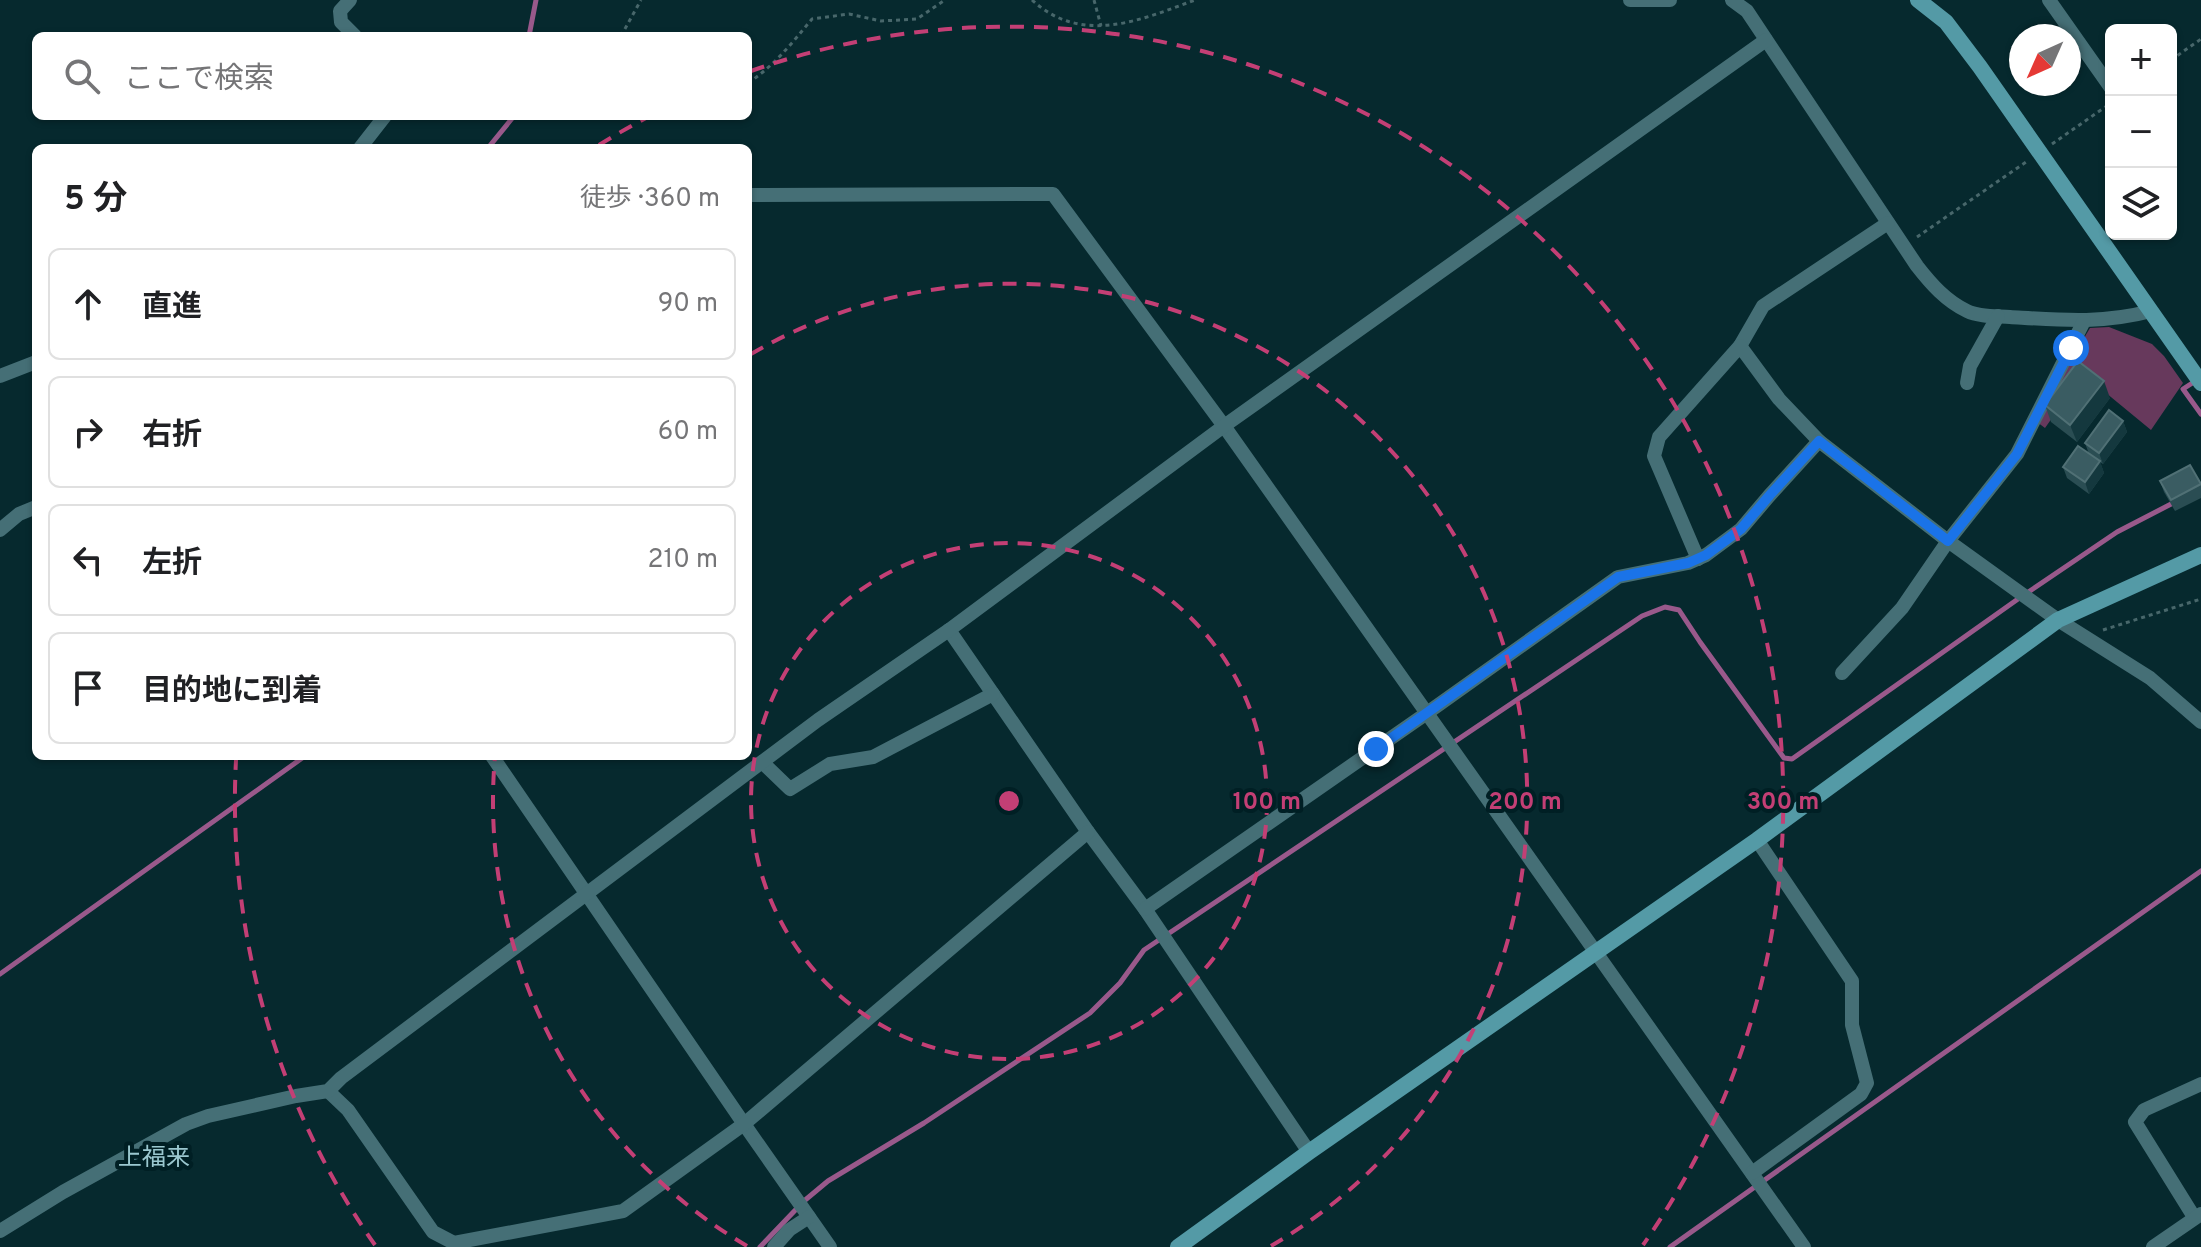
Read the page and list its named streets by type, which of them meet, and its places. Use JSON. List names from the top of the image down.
{
  "districts": ["上福来"],
  "north": "bottom left",
  "page": {
    "map_buttons": ["+", "−"],
    "search": "ここで検索",
    "heading": ["5 分", "徒歩 · 360 m"],
    "list": [
      ["直進", "90 m"],
      ["右折", "60 m"],
      ["左折", "210 m"],
      "目的地に到着"
    ]
  },
  "rings": ["100 m", "200 m", "300 m"]
}
